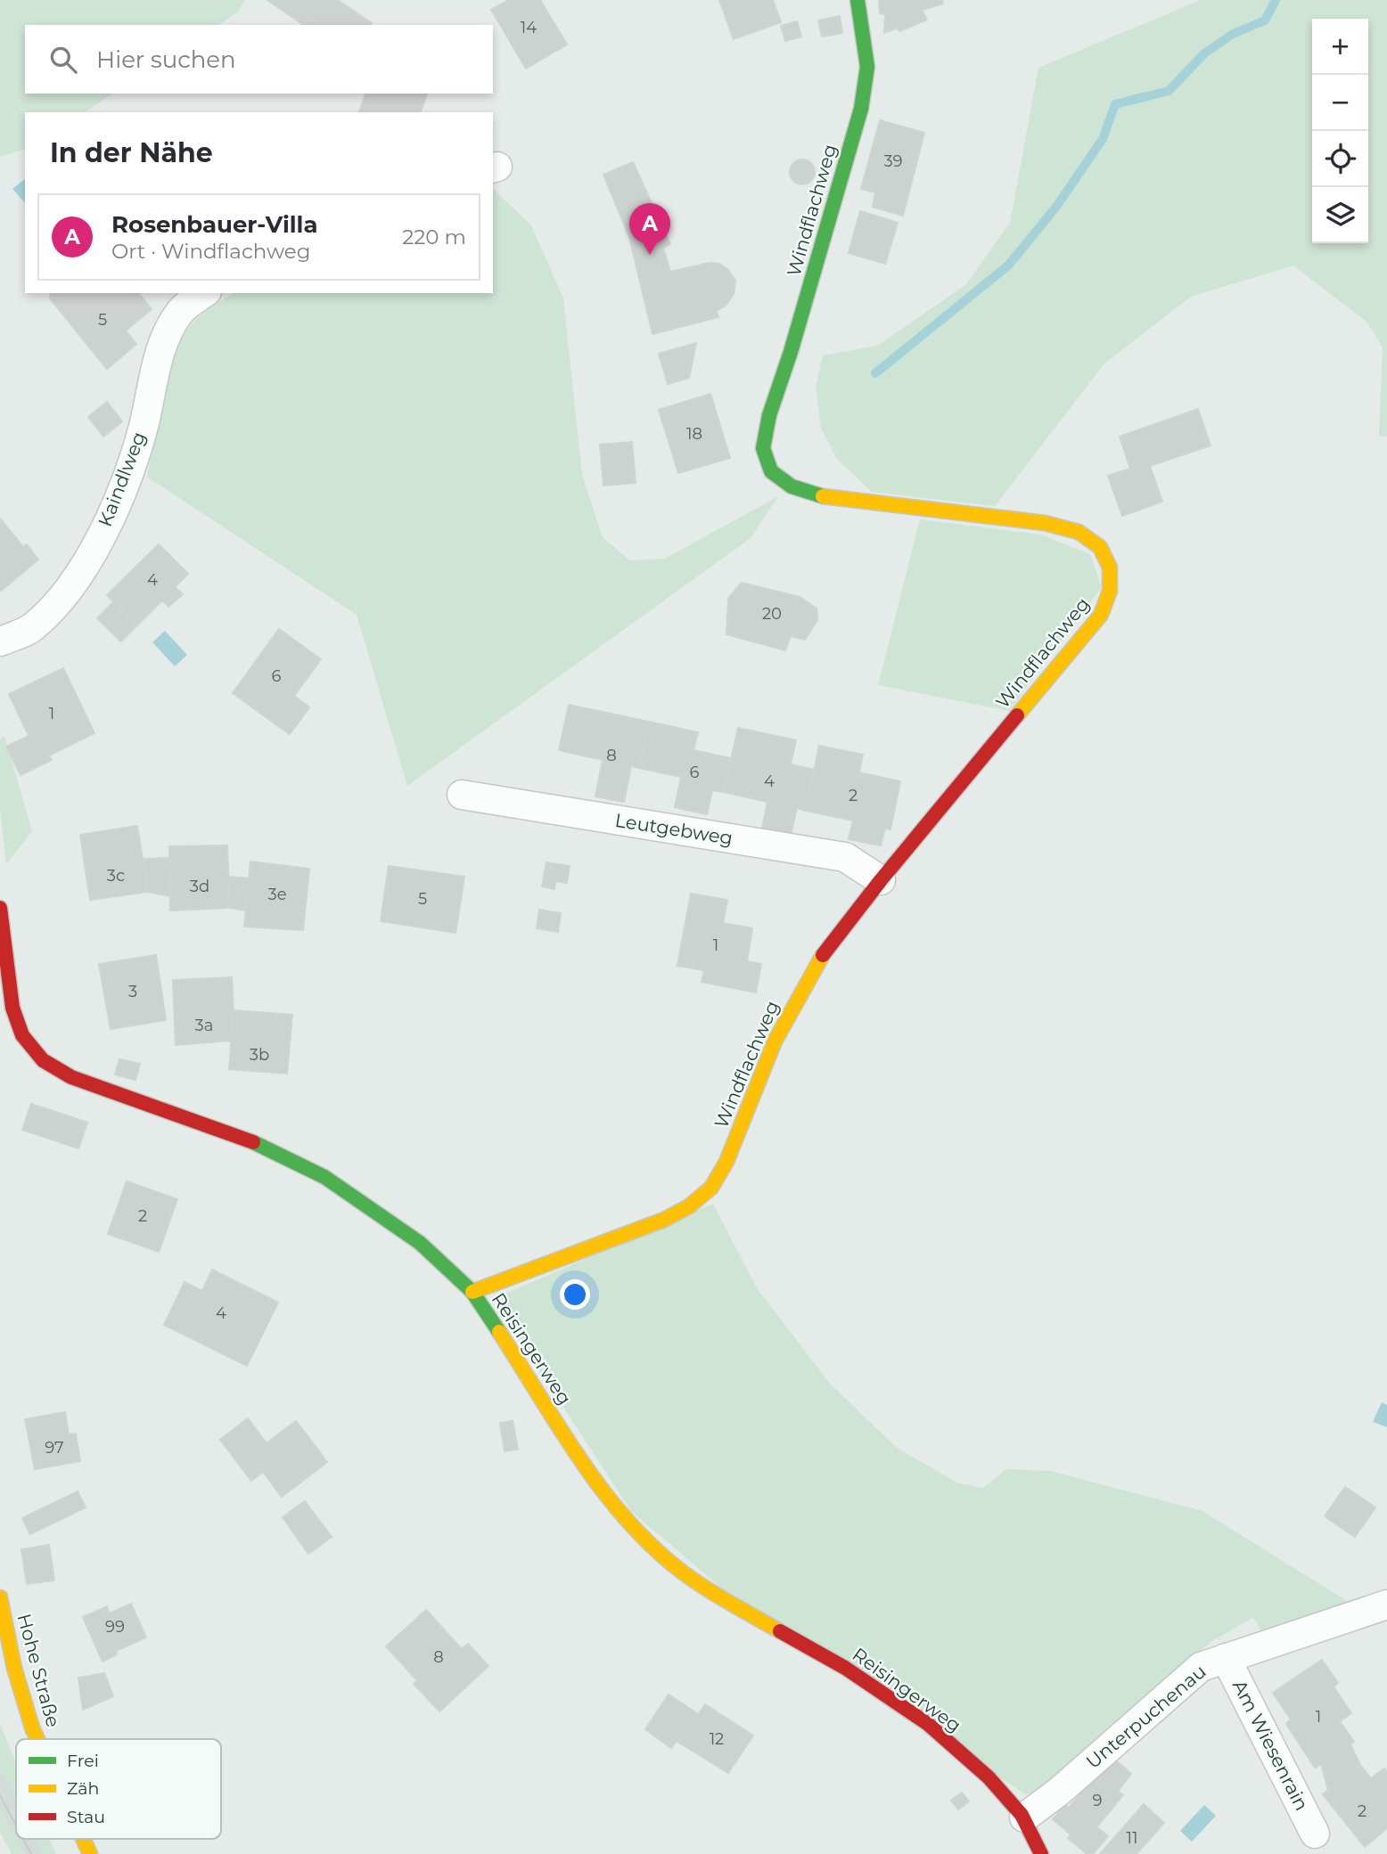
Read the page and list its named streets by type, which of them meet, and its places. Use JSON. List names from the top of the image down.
{
  "streets": {
    "street": [
      "Windflachweg",
      "Kaindlweg",
      "Leutgebweg",
      "Reisingerweg",
      "Hohe Straße",
      "Unterpuchenau",
      "Am Wiesenrain"
    ]
  },
  "crossings": [
    ["Windflachweg", "Leutgebweg"],
    ["Windflachweg", "Reisingerweg"],
    ["Reisingerweg", "Unterpuchenau"],
    ["Unterpuchenau", "Am Wiesenrain"]
  ],
  "house_numbers": [
    "14",
    "39",
    "5",
    "18",
    "4",
    "20",
    "6",
    "1",
    "8",
    "6",
    "4",
    "2",
    "3c",
    "3d",
    "3e",
    "5",
    "1",
    "3",
    "3a",
    "3b",
    "2",
    "4",
    "97",
    "99",
    "8",
    "1",
    "12",
    "9",
    "2",
    "11"
  ],
  "legend": ["Frei", "Zäh", "Stau"],
  "page": {
    "map_buttons": ["+", "−"],
    "search": "Hier suchen",
    "heading": "In der Nähe",
    "list": [
      {
        "mark": "A",
        "name": "Rosenbauer-Villa",
        "note": "Ort · Windflachweg",
        "value": "220 m"
      }
    ],
    "pins": "A"
  }
}
